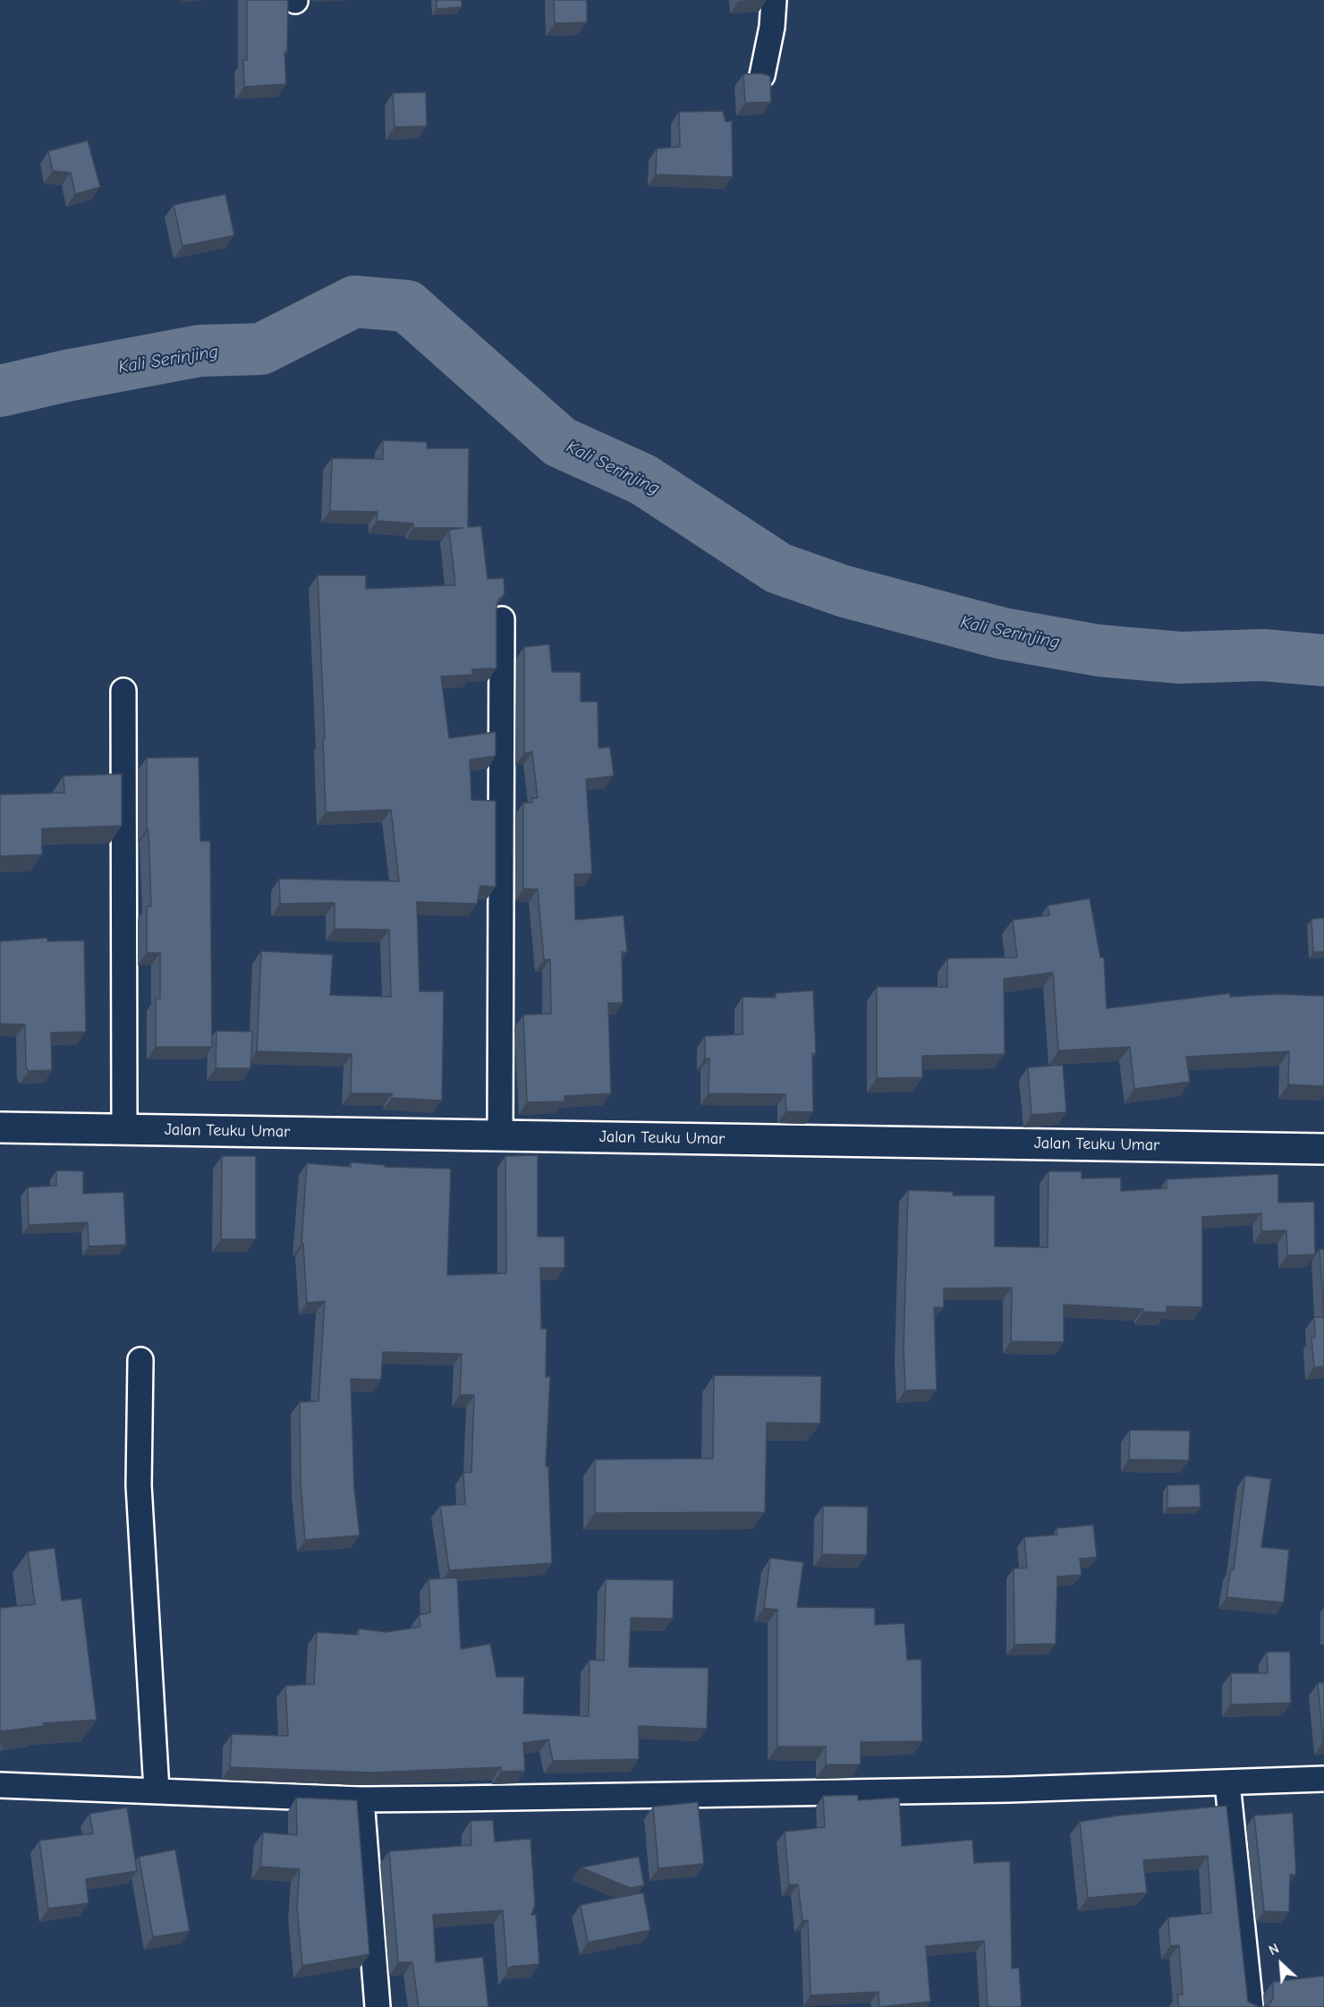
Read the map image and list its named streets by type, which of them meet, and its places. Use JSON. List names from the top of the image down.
{
  "streets": {
    "main road": ["Jalan Teuku Umar"]
  },
  "water": ["Kali Serinjing"],
  "north": "top left"
}
